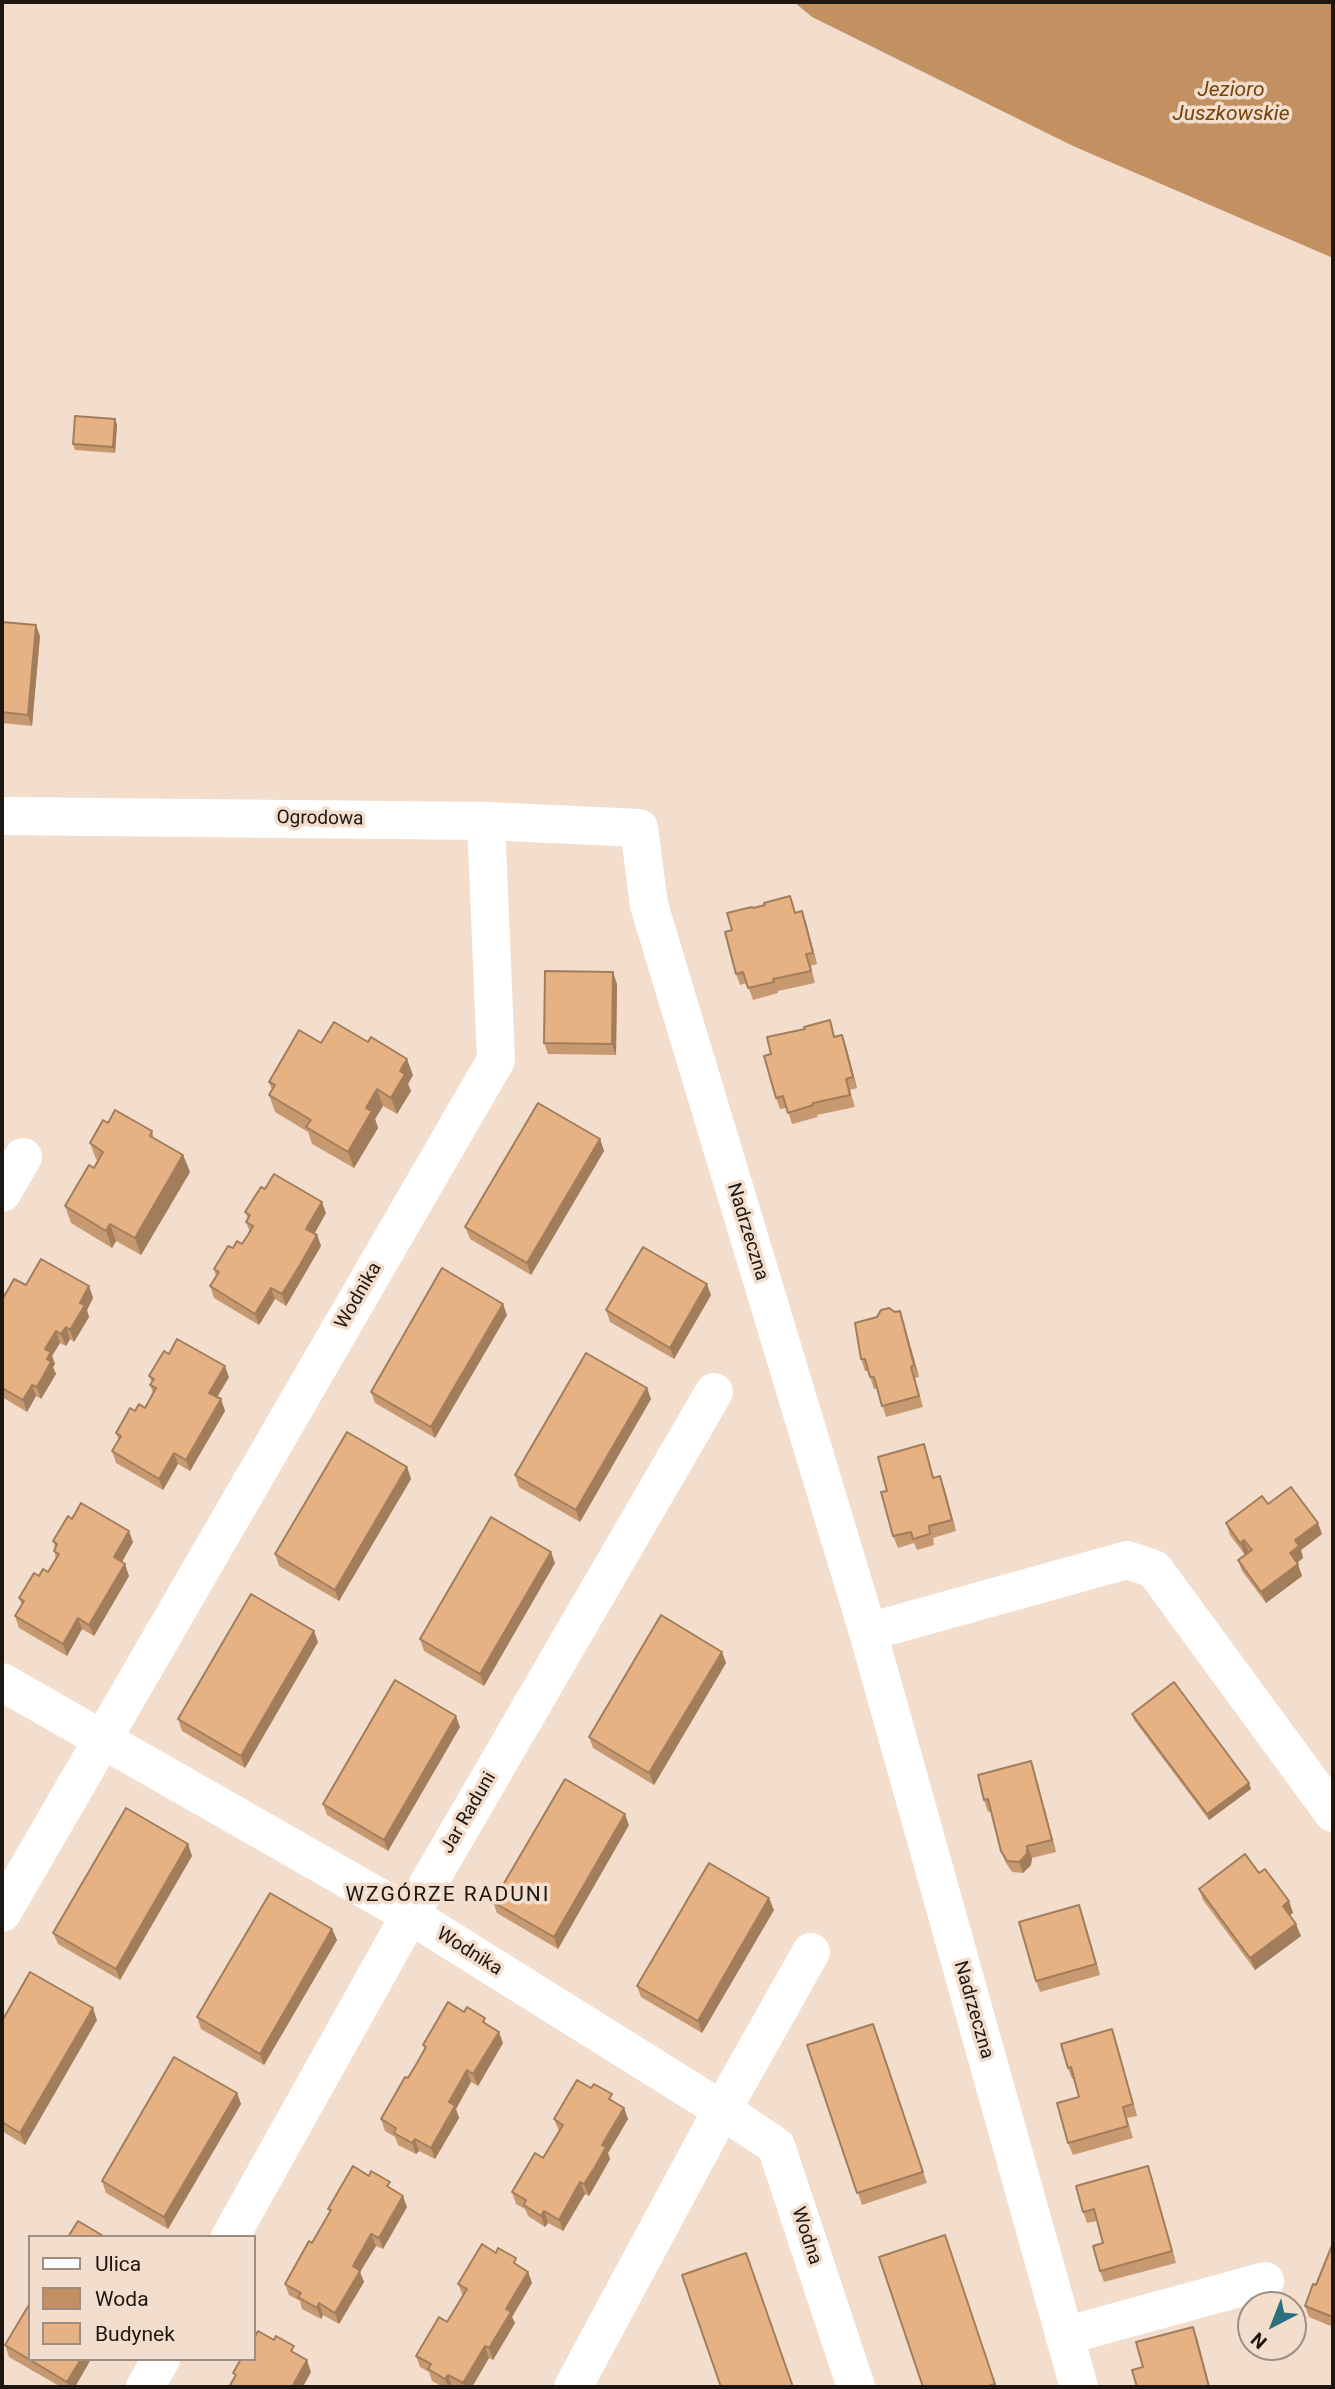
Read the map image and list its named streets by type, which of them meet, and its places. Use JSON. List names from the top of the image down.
{
  "streets": {
    "street": [
      "Ogrodowa",
      "Nadrzeczna",
      "Wodnika",
      "Jar Raduni",
      "Wodna"
    ]
  },
  "crossings": [
    ["Ogrodowa", "Nadrzeczna"],
    ["Ogrodowa", "Wodnika"],
    ["Wodnika", "Jar Raduni"],
    ["Wodnika", "Wodna"]
  ],
  "districts": ["WZGÓRZE RADUNI"],
  "water": ["Jezioro Juszkowskie"],
  "legend": ["Ulica", "Woda", "Budynek"],
  "north": "bottom left"
}
